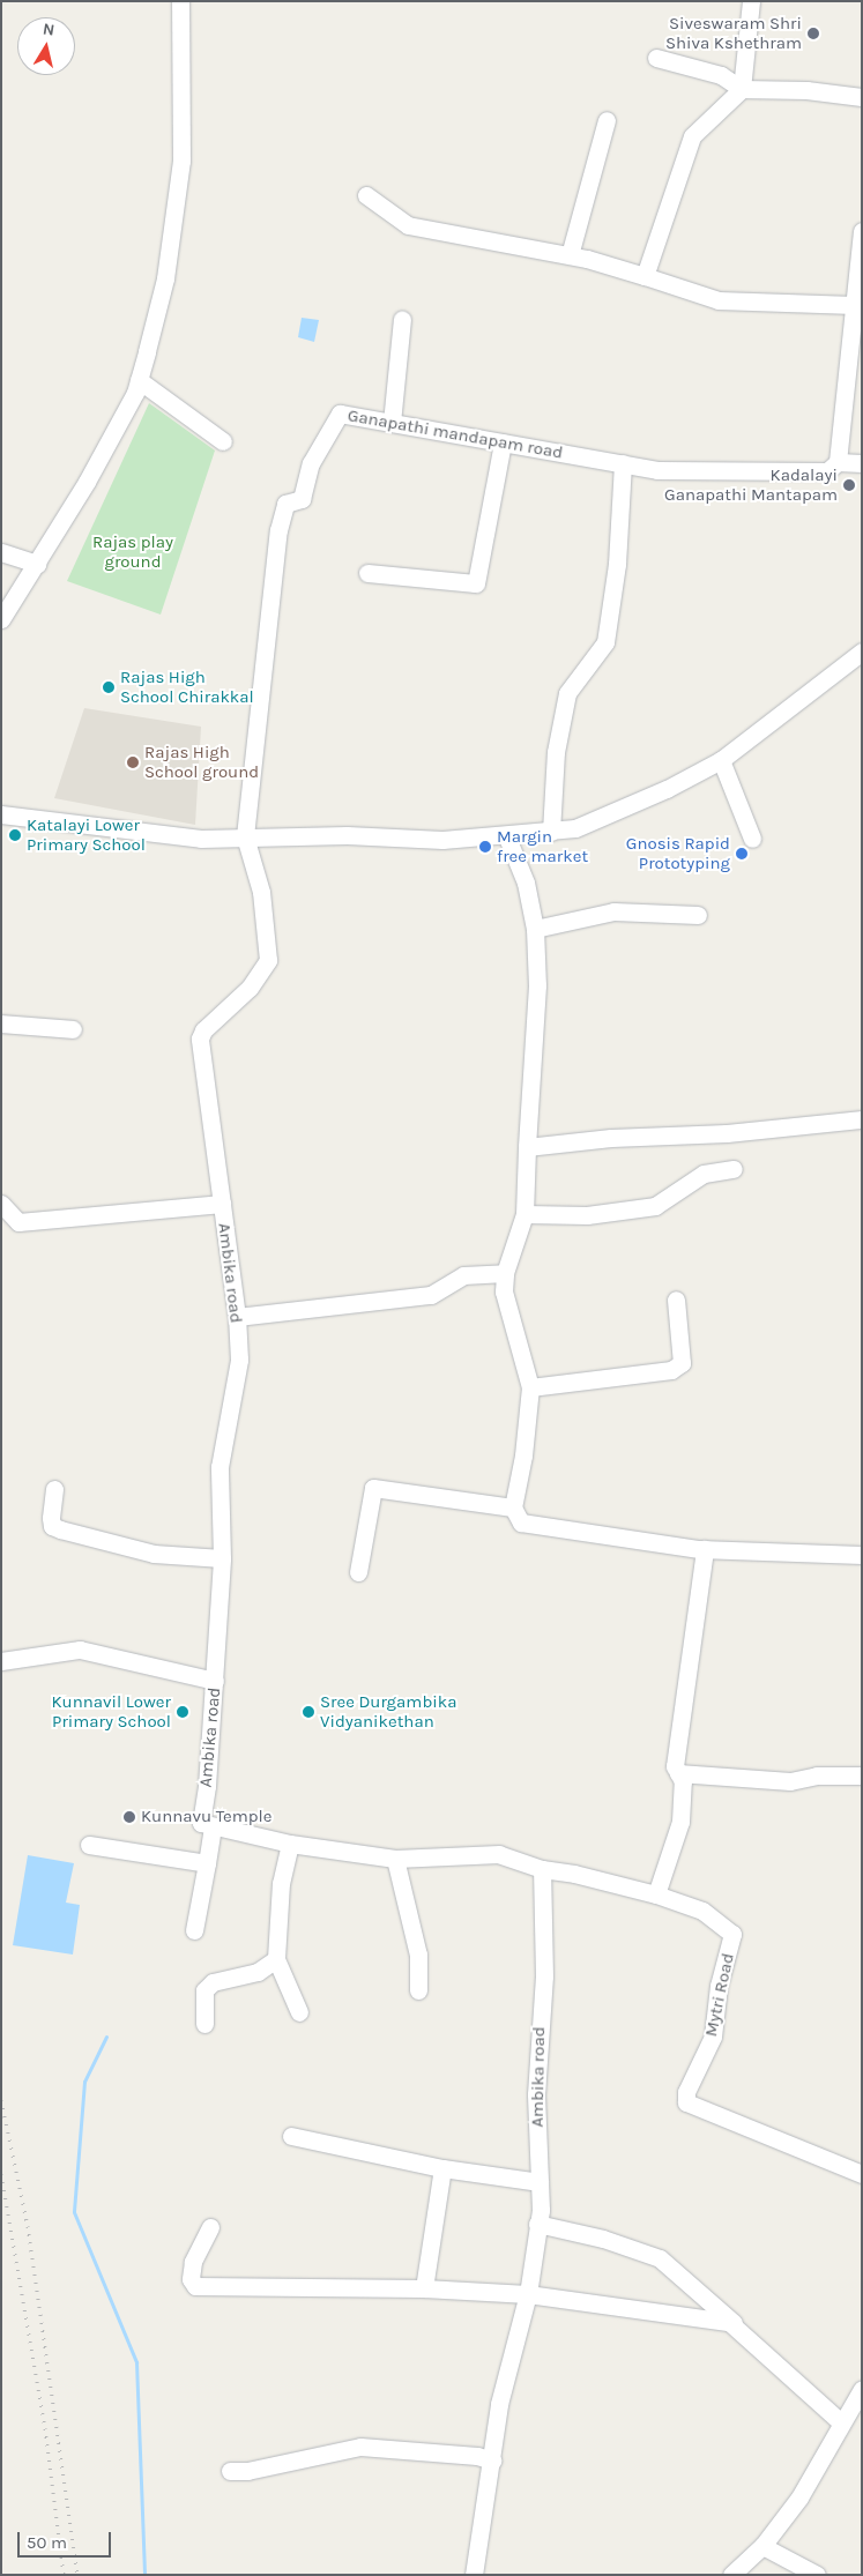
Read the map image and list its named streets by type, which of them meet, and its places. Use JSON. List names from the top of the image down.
{
  "streets": {
    "street": ["Ganapathi mandapam road", "Ambika road", "Mytri Road"]
  },
  "crossings": [
    ["Ganapathi mandapam road", "Ambika road"],
    ["Ambika road", "Mytri Road"]
  ],
  "parks": ["Rajas play ground"],
  "places": [
    "Siveswaram Shri Shiva Kshethram",
    "Kadalayi Ganapathi Mantapam",
    "Rajas High School Chirakkal",
    "Rajas High School ground",
    "Katalayi Lower Primary School",
    "Margin free market",
    "Gnosis Rapid Prototyping",
    "Kunnavil Lower Primary School",
    "Sree Durgambika Vidyanikethan",
    "Kunnavu Temple"
  ],
  "scale_bar": "50 m",
  "north": "top"
}
